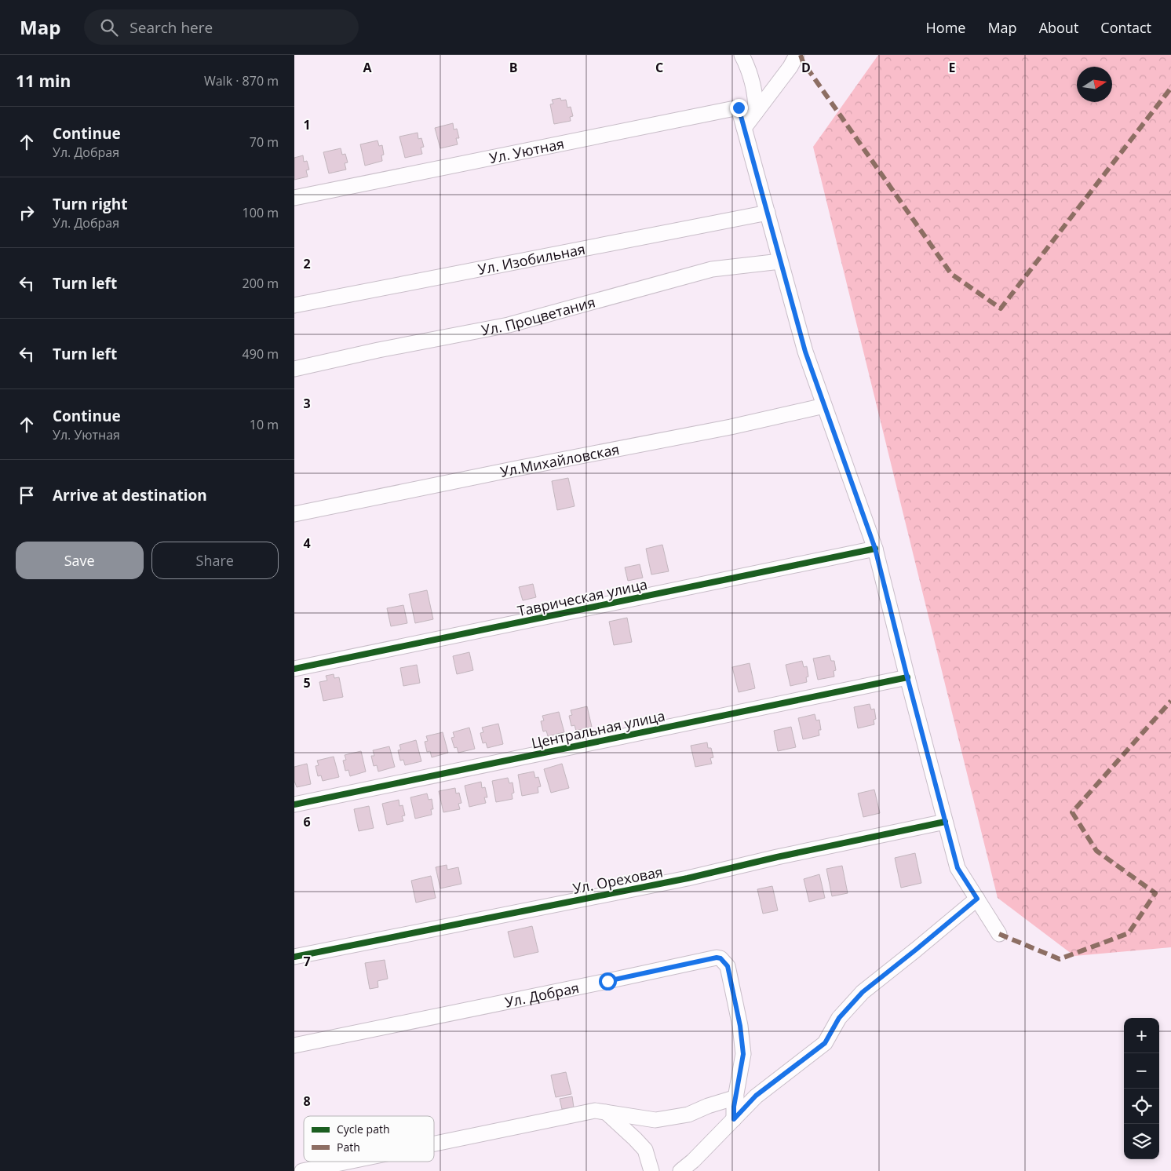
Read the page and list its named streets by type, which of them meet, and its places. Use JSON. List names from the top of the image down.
{
  "streets": {
    "street": [
      "Ул. Уютная",
      "Ул. Изобильная",
      "Ул. Процветания",
      "Ул.Михайловская",
      "Таврическая улица",
      "Центральная улица",
      "Ул. Ореховая",
      "Ул. Добрая"
    ]
  },
  "legend": ["Cycle path", "Path"],
  "north": "right",
  "page": {
    "header": "Map",
    "search": "Search here",
    "nav": [
      "Home",
      "Map",
      "About",
      "Contact"
    ],
    "heading": ["11 min", "Walk · 870 m"],
    "list": [
      ["Continue", "Ул. Добрая", "70 m"],
      ["Turn right", "Ул. Добрая", "100 m"],
      ["Turn left", "200 m"],
      ["Turn left", "490 m"],
      ["Continue", "Ул. Уютная", "10 m"],
      "Arrive at destination"
    ],
    "buttons": ["Save", "Share"],
    "map_buttons": ["+", "−"]
  },
  "grid": {
    "columns": [
      "A",
      "B",
      "C",
      "D",
      "E"
    ],
    "rows": [
      "1",
      "2",
      "3",
      "4",
      "5",
      "6",
      "7",
      "8"
    ]
  }
}
